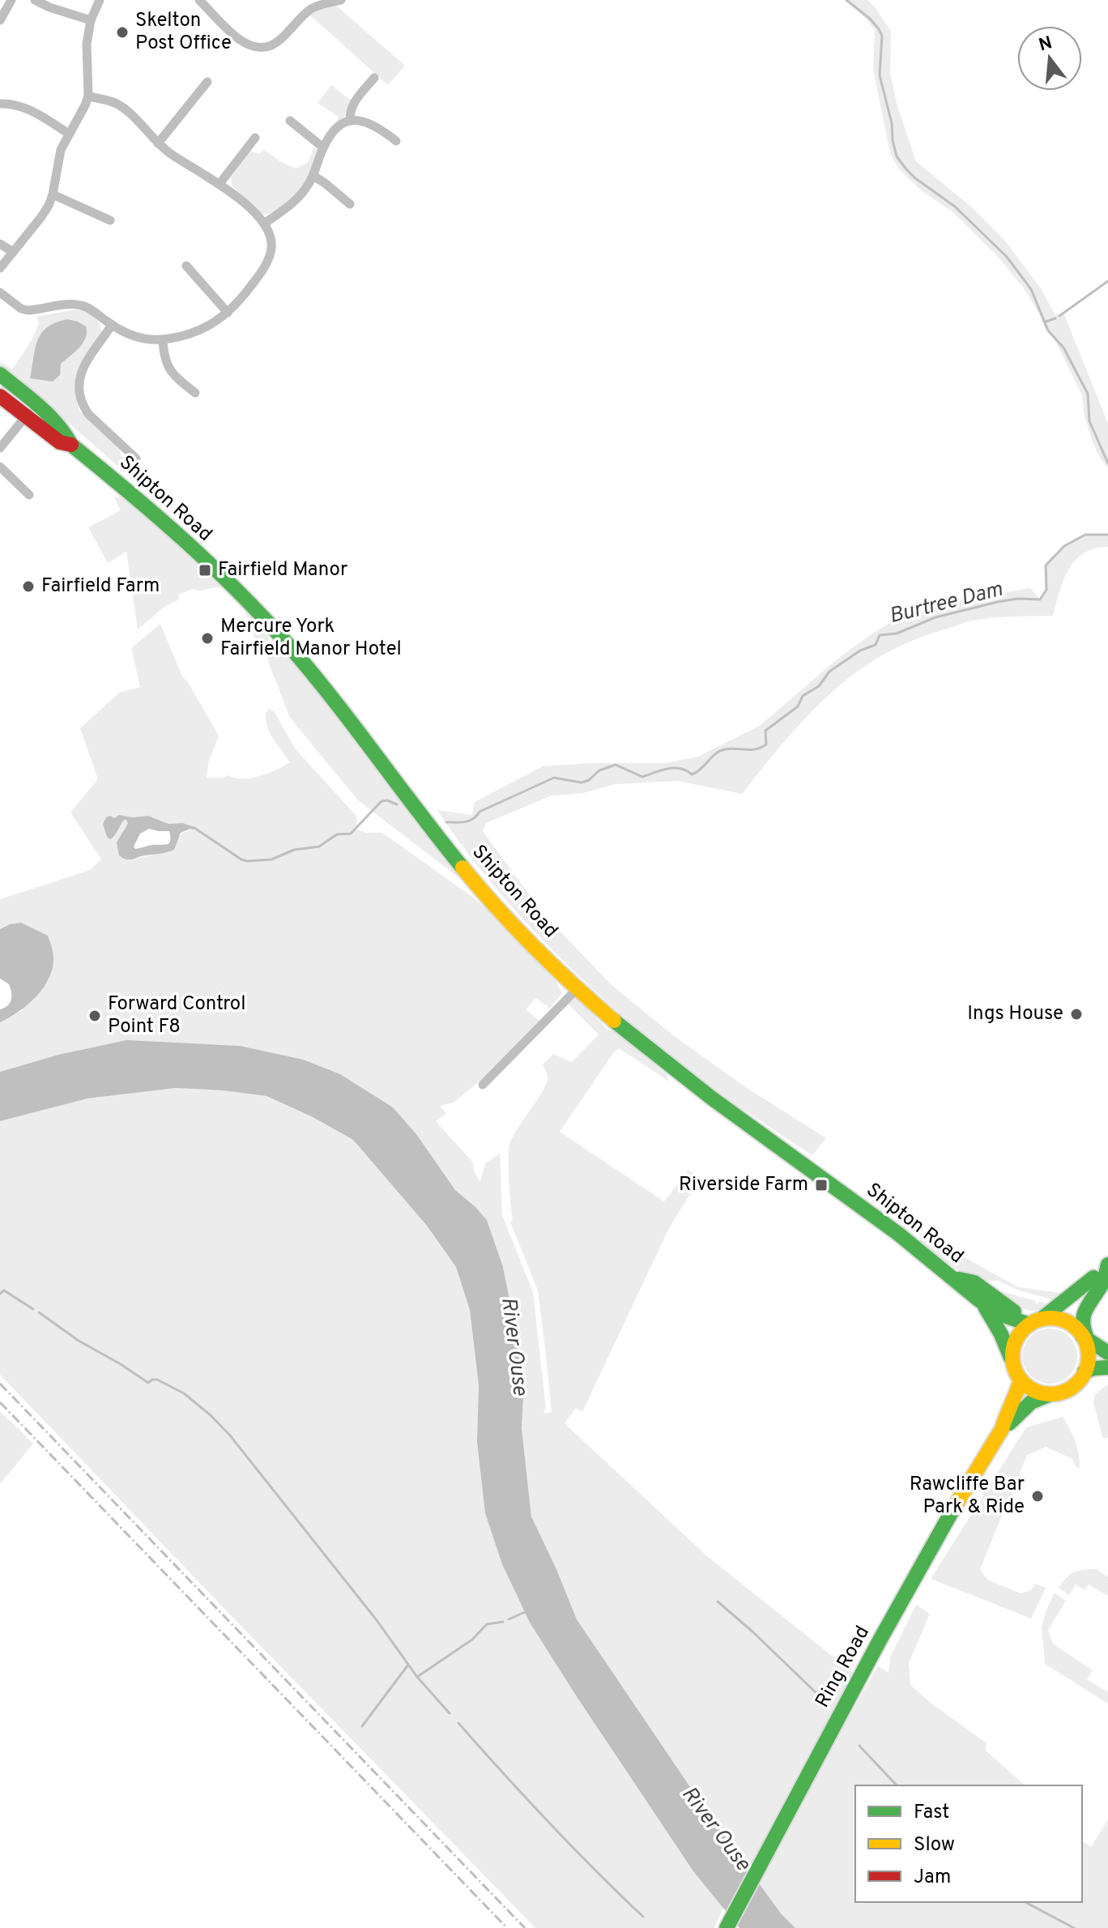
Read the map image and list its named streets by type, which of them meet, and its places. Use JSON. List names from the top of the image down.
{
  "streets": {
    "main road": ["Shipton Road", "Ring Road"]
  },
  "crossings": [
    ["Shipton Road", "Ring Road"]
  ],
  "water": ["Burtree Dam", "River Ouse"],
  "places": {
    "other": [
      "Skelton Post Office",
      "Fairfield Farm",
      "Mercure York Fairfield Manor Hotel",
      "Ings House",
      "Forward Control Point F8",
      "Rawcliffe Bar Park & Ride"
    ],
    "transit": ["Fairfield Manor", "Riverside Farm"]
  },
  "legend": ["Fast", "Slow", "Jam"],
  "north": "top"
}
